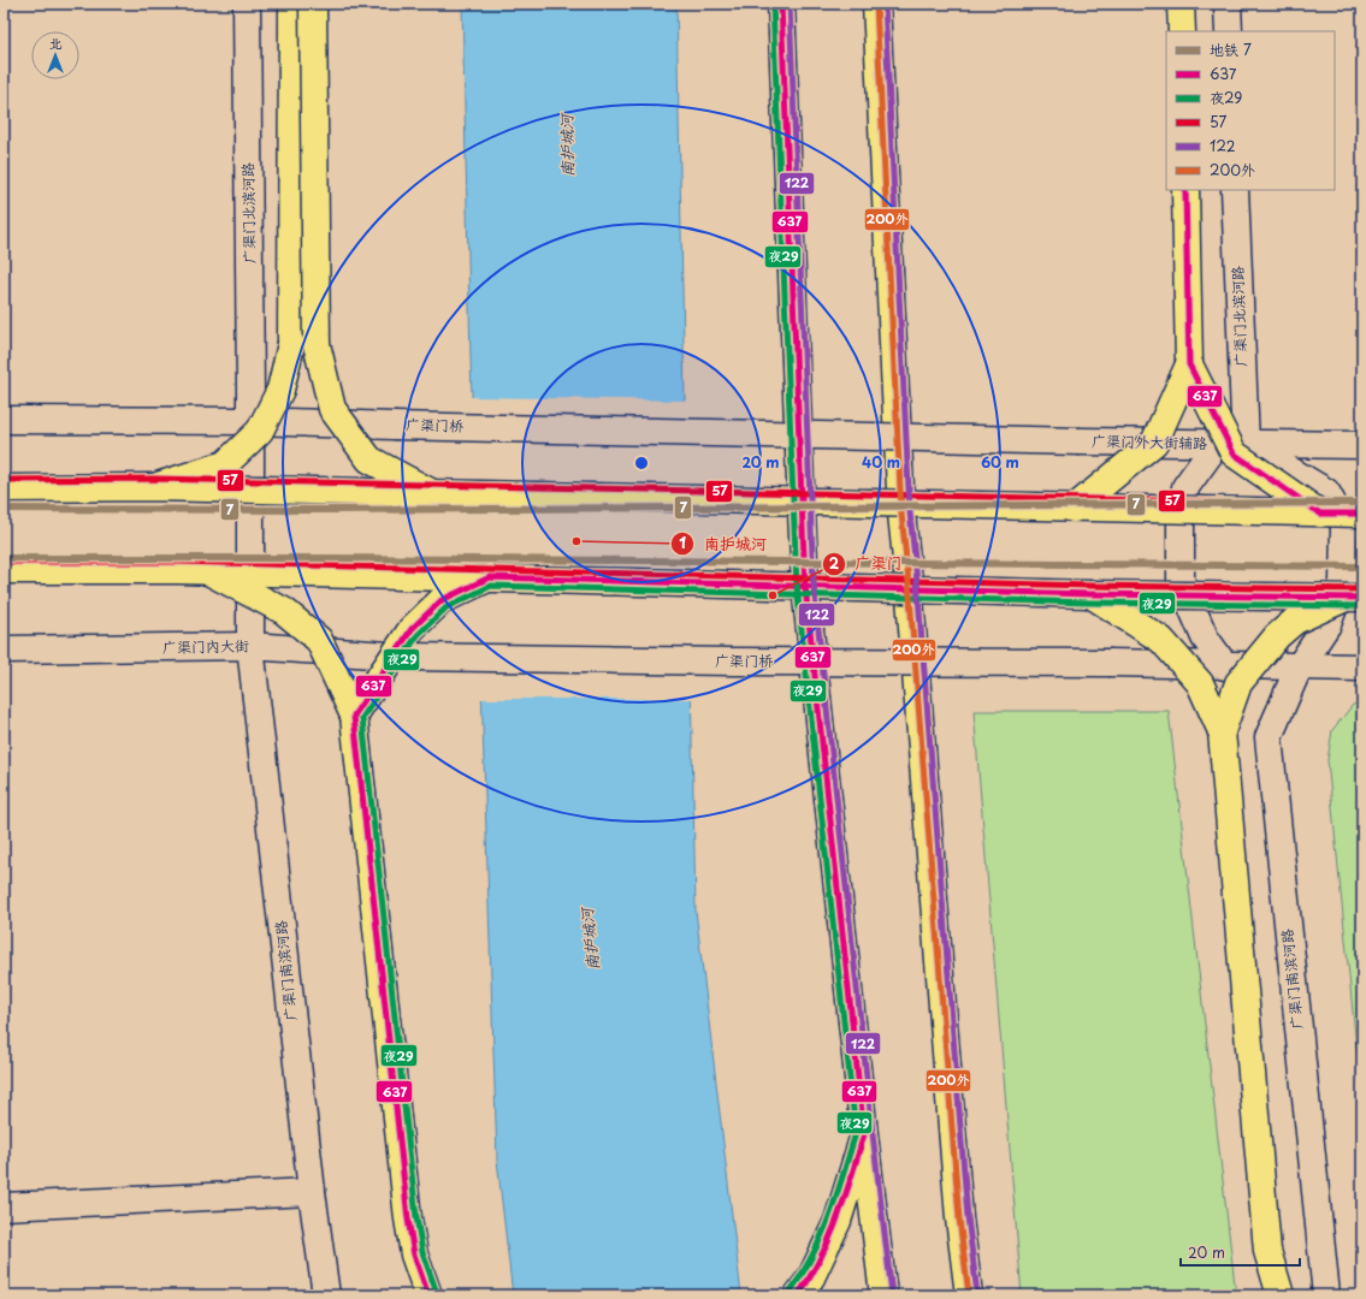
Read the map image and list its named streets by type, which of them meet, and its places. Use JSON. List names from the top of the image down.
{
  "streets": {
    "street": [
      "广渠门北滨河路",
      "广渠门桥",
      "广渠门外大街辅路",
      "广渠门内大街",
      "广渠门南滨河路"
    ]
  },
  "crossings": [
    ["广渠门北滨河路", "广渠门桥"],
    ["广渠门北滨河路", "广渠门外大街辅路"],
    ["广渠门北滨河路", "广渠门内大街"],
    ["广渠门北滨河路", "广渠门南滨河路"],
    ["广渠门桥", "广渠门外大街辅路"],
    ["广渠门桥", "广渠门内大街"],
    ["广渠门外大街辅路", "广渠门南滨河路"],
    ["广渠门内大街", "广渠门南滨河路"]
  ],
  "water": ["南护城河"],
  "places": ["南护城河", "广渠门"],
  "lines": [
    "transit line 637",
    "transit line 夜29",
    "transit line 122",
    "transit line 200外",
    "transit line 57",
    "metro line 7"
  ],
  "legend": [
    "地铁 7",
    "637",
    "夜29",
    "57",
    "122",
    "200外"
  ],
  "scale_bar": "20 m",
  "north": "top",
  "rings": ["20 m", "40 m", "60 m"]
}
